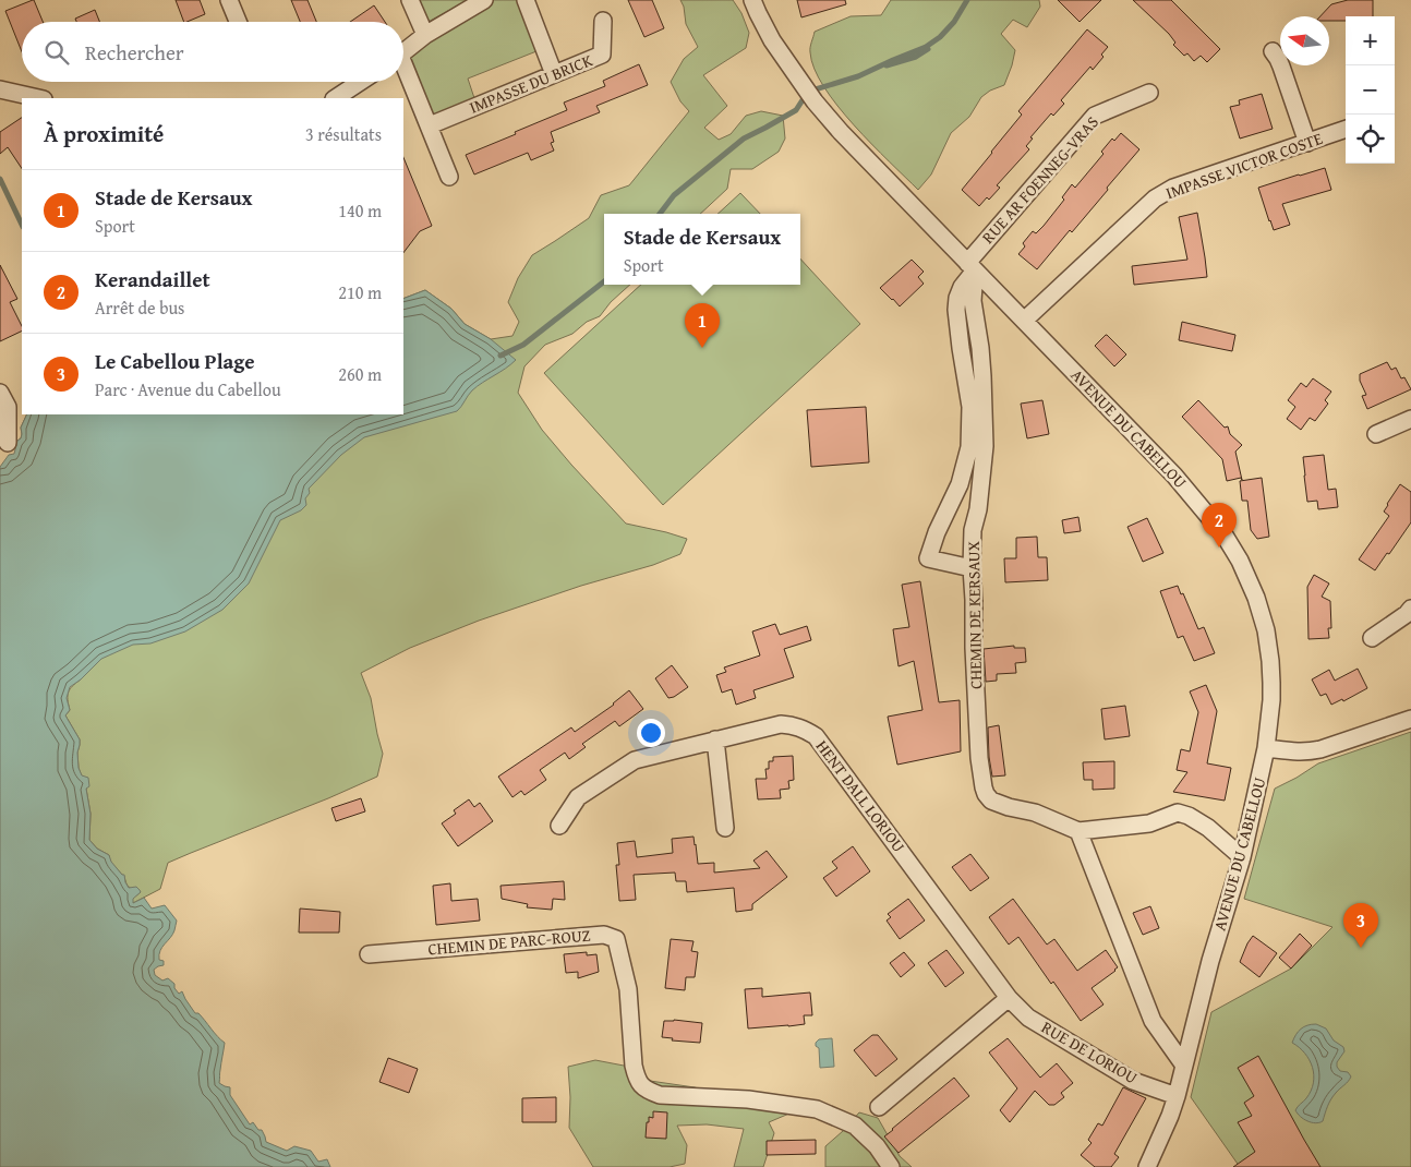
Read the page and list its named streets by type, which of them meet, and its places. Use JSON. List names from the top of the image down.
{
  "streets": {
    "street": [
      "IMPASSE DU BRICK",
      "IMPASSE VICTOR COSTE",
      "RUE AR FOENNEG-VRAS",
      "AVENUE DU CABELLOU",
      "CHEMIN DE KERSAUX",
      "HENT DALL LORIOU",
      "CHEMIN DE PARC-ROUZ",
      "RUE DE LORIOU"
    ]
  },
  "crossings": [
    ["IMPASSE VICTOR COSTE", "AVENUE DU CABELLOU"],
    ["RUE AR FOENNEG-VRAS", "AVENUE DU CABELLOU"],
    ["RUE AR FOENNEG-VRAS", "CHEMIN DE KERSAUX"],
    ["AVENUE DU CABELLOU", "CHEMIN DE KERSAUX"],
    ["AVENUE DU CABELLOU", "RUE DE LORIOU"],
    ["HENT DALL LORIOU", "RUE DE LORIOU"]
  ],
  "north": "left",
  "page": {
    "map_buttons": ["+", "−"],
    "search": "Rechercher",
    "heading": ["À proximité", "3 résultats"],
    "list": [
      {
        "mark": "1",
        "name": "Stade de Kersaux",
        "note": "Sport",
        "value": "140 m"
      },
      {
        "mark": "2",
        "name": "Kerandaillet",
        "note": "Arrêt de bus",
        "value": "210 m"
      },
      {
        "mark": "3",
        "name": "Le Cabellou Plage",
        "note": "Parc · Avenue du Cabellou",
        "value": "260 m"
      }
    ],
    "popup": ["Stade de Kersaux", "Sport"],
    "pins": ["1", "2", "3"]
  }
}
